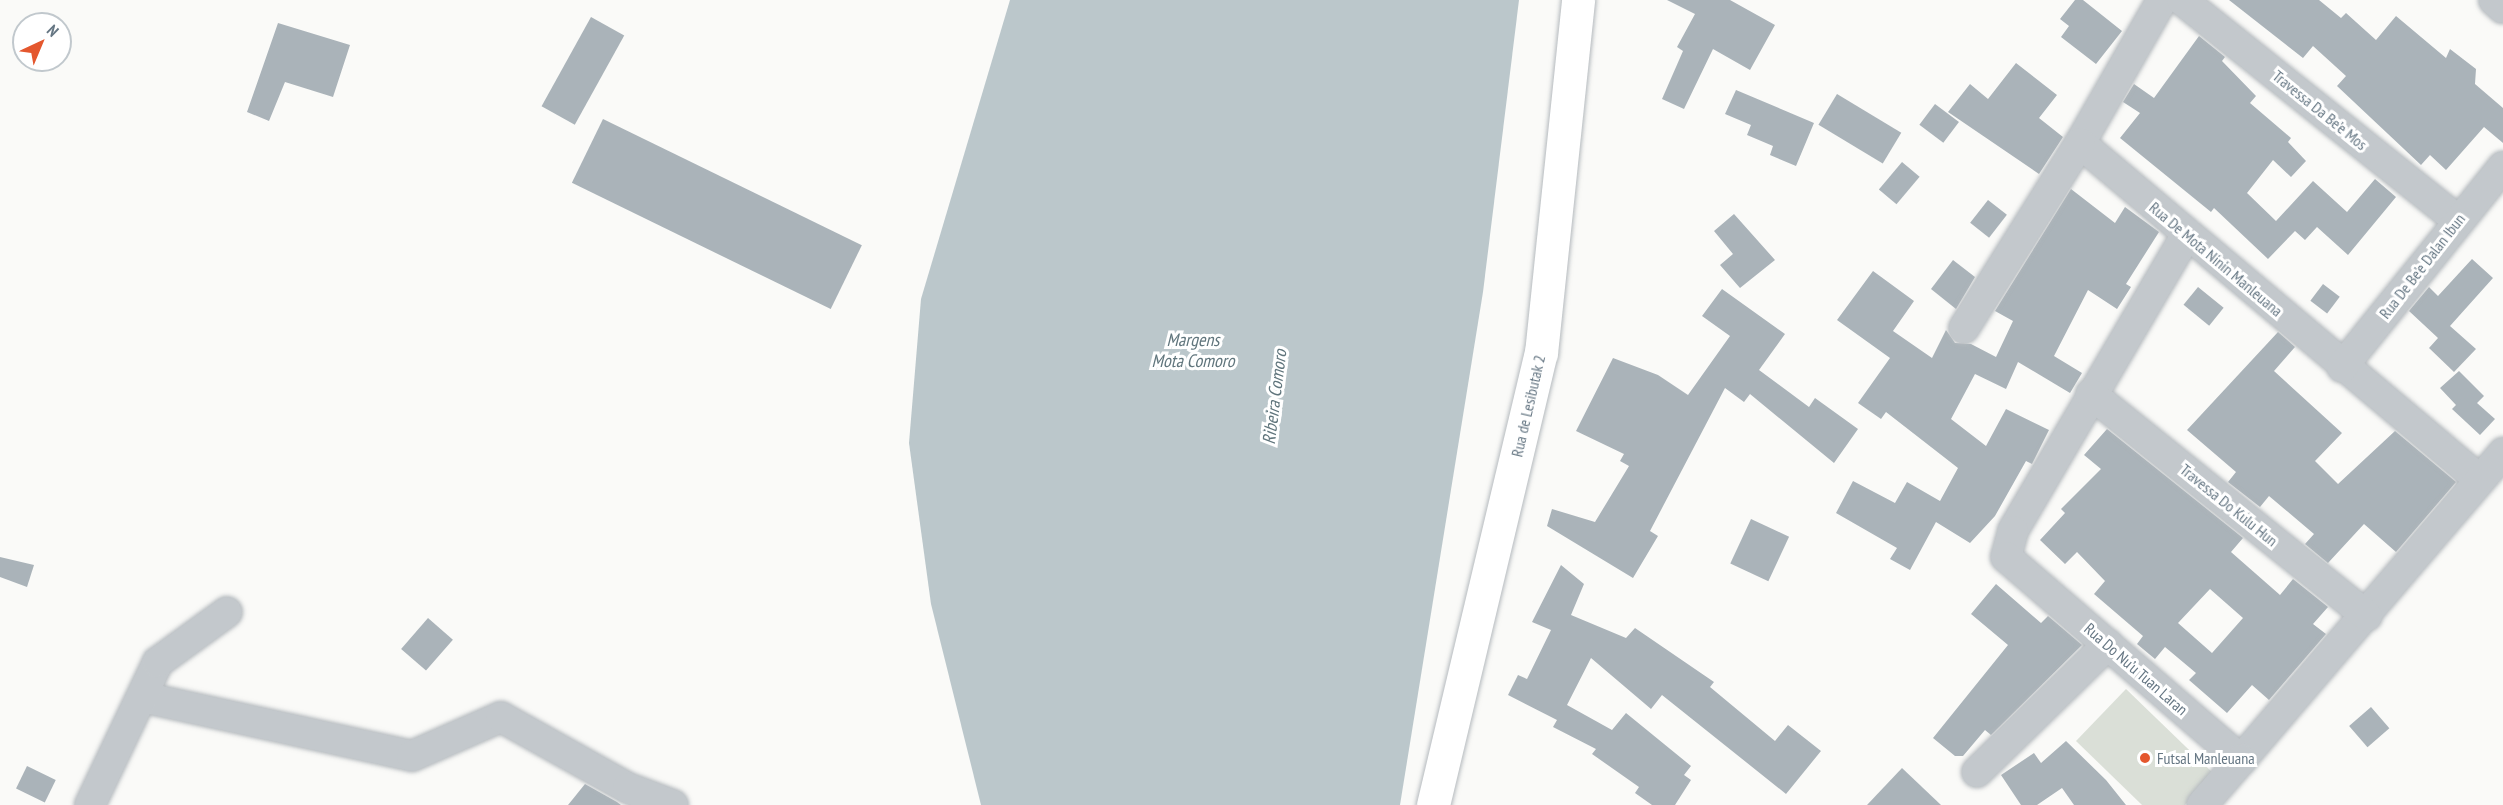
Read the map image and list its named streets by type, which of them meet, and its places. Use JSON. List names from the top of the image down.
{
  "streets": {
    "main road": ["Rua de Lesibutak 2"],
    "street": [
      "Travessa Da Be’e Mos",
      "Rua De Mota Ninin Manleuana",
      "Rua De Be’e Dalan Ibun",
      "Travessa Do Kulu Hun",
      "Rua Do Nu’u Tuan Laran"
    ]
  },
  "crossings": [
    ["Travessa Da Be’e Mos", "Rua De Be’e Dalan Ibun"],
    ["Rua De Mota Ninin Manleuana", "Rua De Be’e Dalan Ibun"],
    ["Rua De Mota Ninin Manleuana", "Rua Do Nu’u Tuan Laran"],
    ["Travessa Do Kulu Hun", "Rua Do Nu’u Tuan Laran"]
  ],
  "water": ["Margens Mota Comoro", "Ribeira Comoro"],
  "places": ["Futsal Manleuana"],
  "north": "top right"
}
